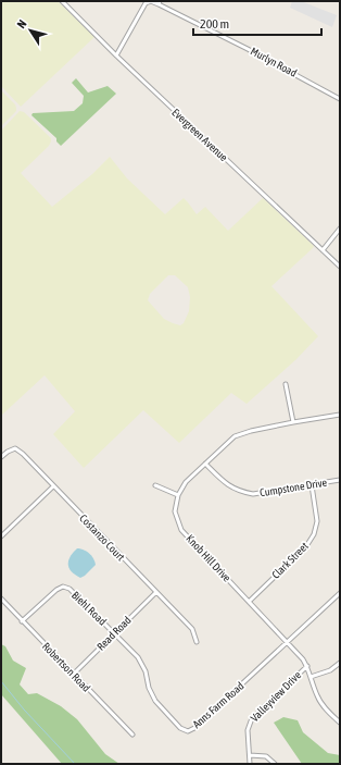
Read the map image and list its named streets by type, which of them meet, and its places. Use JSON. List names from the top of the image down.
{
  "streets": {
    "street": [
      "Murlyn Road",
      "Evergreen Avenue",
      "Cumpstone Drive",
      "Costanzo Court",
      "Knob Hill Drive",
      "Clark Street",
      "Biehl Road",
      "Read Road",
      "Robertson Road",
      "Valleyview Drive",
      "Anns Farm Road"
    ]
  },
  "crossings": [
    ["Cumpstone Drive", "Clark Street"],
    ["Costanzo Court", "Read Road"],
    ["Knob Hill Drive", "Clark Street"],
    ["Knob Hill Drive", "Valleyview Drive"],
    ["Knob Hill Drive", "Anns Farm Road"],
    ["Biehl Road", "Read Road"],
    ["Biehl Road", "Robertson Road"],
    ["Biehl Road", "Anns Farm Road"],
    ["Read Road", "Robertson Road"],
    ["Read Road", "Anns Farm Road"]
  ],
  "scale_bar": "200 m",
  "north": "top left"
}
